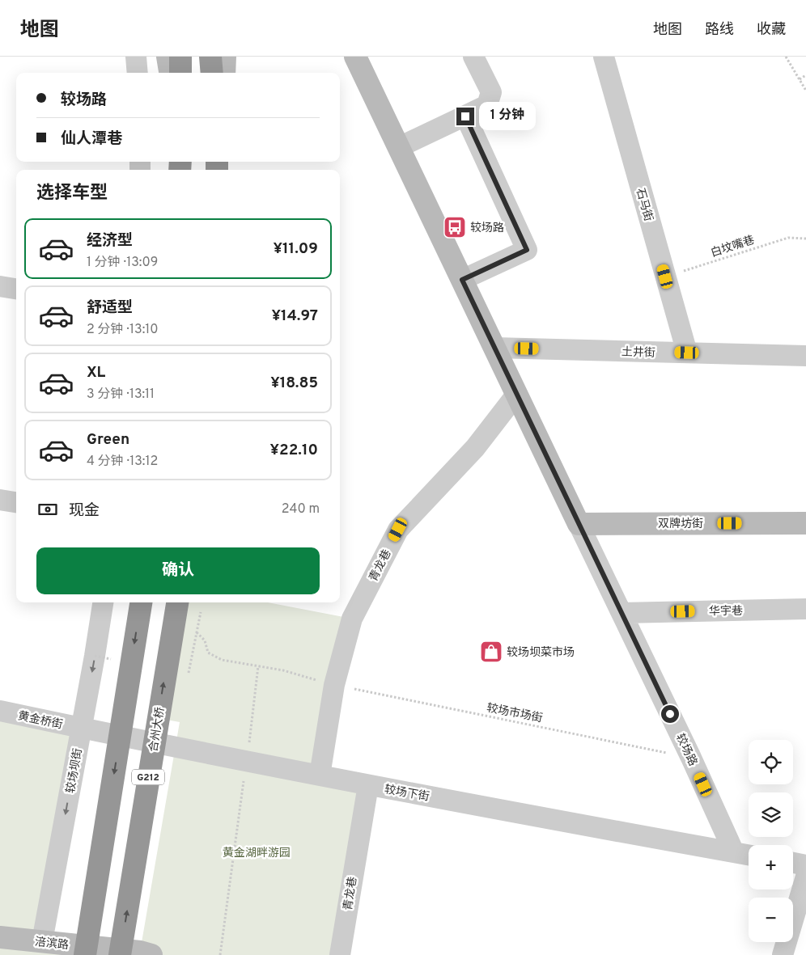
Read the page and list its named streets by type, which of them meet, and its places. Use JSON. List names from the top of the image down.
{
  "streets": {
    "highway": ["合州大桥", "G212"],
    "street": [
      "石马街",
      "土井街",
      "双牌坊街",
      "青龙巷",
      "华宇巷",
      "黄金桥街",
      "较场路",
      "较场坝街",
      "较场下街",
      "涪滨路"
    ],
    "path": ["白坟嘴巷", "较场市场街"]
  },
  "crossings": [
    ["石马街", "白坟嘴巷"],
    ["石马街", "土井街"],
    ["土井街", "较场路"],
    ["双牌坊街", "较场路"],
    ["青龙巷", "较场市场街"],
    ["青龙巷", "较场路"],
    ["青龙巷", "较场下街"],
    ["华宇巷", "较场路"],
    ["较场市场街", "较场路"],
    ["黄金桥街", "较场坝街"],
    ["黄金桥街", "较场下街"],
    ["较场路", "较场下街"],
    ["较场坝街", "较场下街"],
    ["较场坝街", "涪滨路"]
  ],
  "one_way": ["较场坝街"],
  "parks": ["黄金湖畔游园"],
  "places": {
    "bus stop": ["较场路"],
    "shop": ["较场坝菜市场"]
  },
  "page": {
    "header": "地图",
    "nav": ["地图", "路线", "收藏"],
    "banner": ["较场路", "仙人潭巷"],
    "bubble": "1 分钟",
    "heading": "选择车型",
    "list": [
      {
        "name": "经济型",
        "note": "1 分钟 · 13:09",
        "value": "¥11.09"
      },
      {
        "name": "舒适型",
        "note": "2 分钟 · 13:10",
        "value": "¥14.97"
      },
      {
        "name": "XL",
        "note": "3 分钟 · 13:11",
        "value": "¥18.85"
      },
      {
        "name": "Green",
        "note": "4 分钟 · 13:12",
        "value": "¥22.10"
      }
    ],
    "pay": ["现金", "240 m"],
    "buttons": "确认",
    "map_buttons": ["+", "−"]
  }
}
